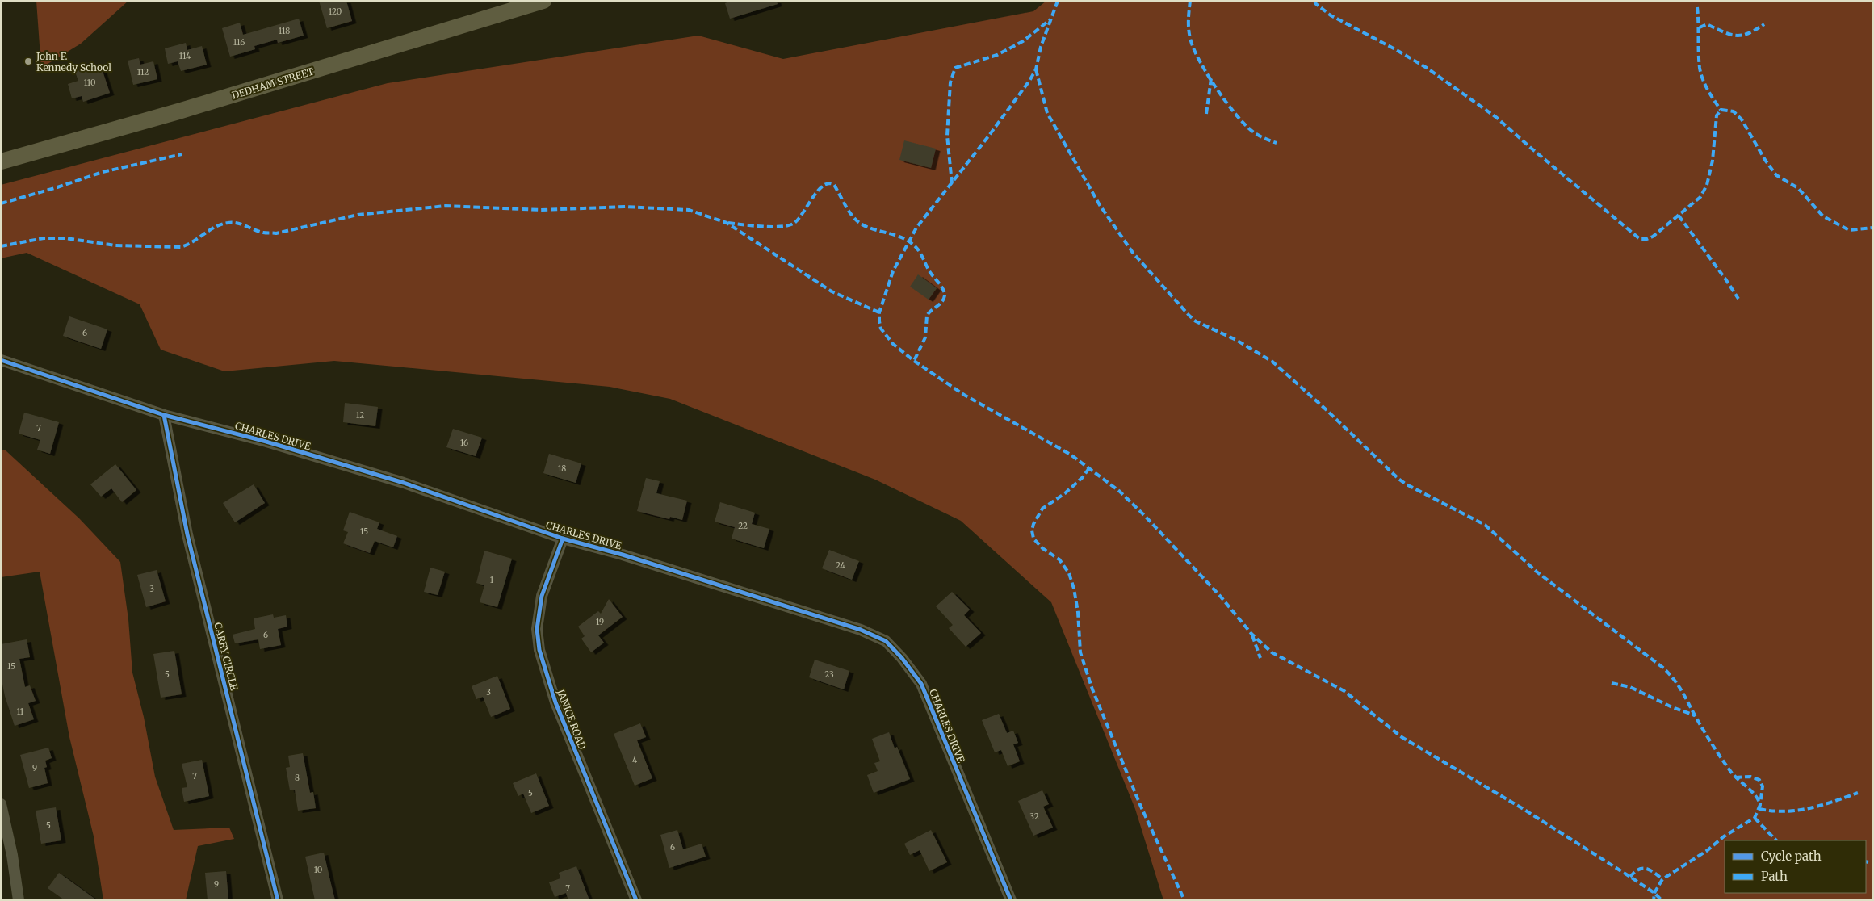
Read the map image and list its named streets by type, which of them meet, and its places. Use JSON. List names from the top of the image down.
{
  "streets": {
    "main road": ["DEDHAM STREET"],
    "street": ["CHARLES DRIVE", "CAREY CIRCLE", "JANICE ROAD"]
  },
  "crossings": [
    ["CHARLES DRIVE", "CAREY CIRCLE"],
    ["CHARLES DRIVE", "JANICE ROAD"]
  ],
  "places": ["John F. Kennedy School"],
  "house_numbers": [
    "120",
    "118",
    "116",
    "114",
    "112",
    "110",
    "6",
    "12",
    "7",
    "16",
    "18",
    "22",
    "15",
    "24",
    "1",
    "3",
    "19",
    "6",
    "15",
    "5",
    "23",
    "3",
    "11",
    "4",
    "9",
    "7",
    "8",
    "5",
    "32",
    "5",
    "6",
    "10",
    "9",
    "7"
  ],
  "legend": ["Cycle path", "Path"]
}
